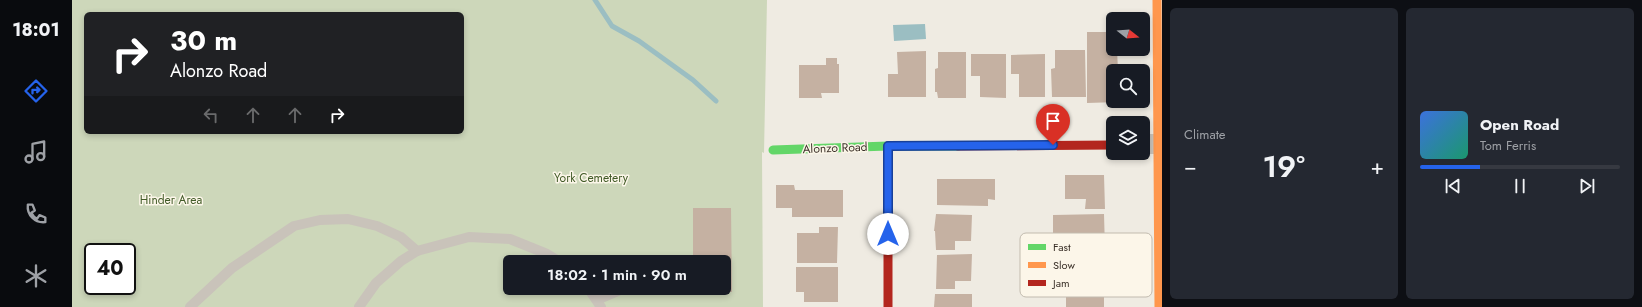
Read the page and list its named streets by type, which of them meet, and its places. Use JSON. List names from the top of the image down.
{
  "streets": {
    "street": ["Alonzo Road"]
  },
  "parks": ["York Cemetery", "Hinder Area"],
  "legend": ["Fast", "Slow", "Jam"],
  "north": "right",
  "page": {
    "tabs": "18:01",
    "tile": "Climate",
    "turn": ["30 m", "Alonzo Road"],
    "song": ["Open Road", "Tom Ferris"],
    "heat": ["−", "19°", "+"],
    "limit": "40",
    "trip": "18:02 · 1 min · 90 m"
  }
}
